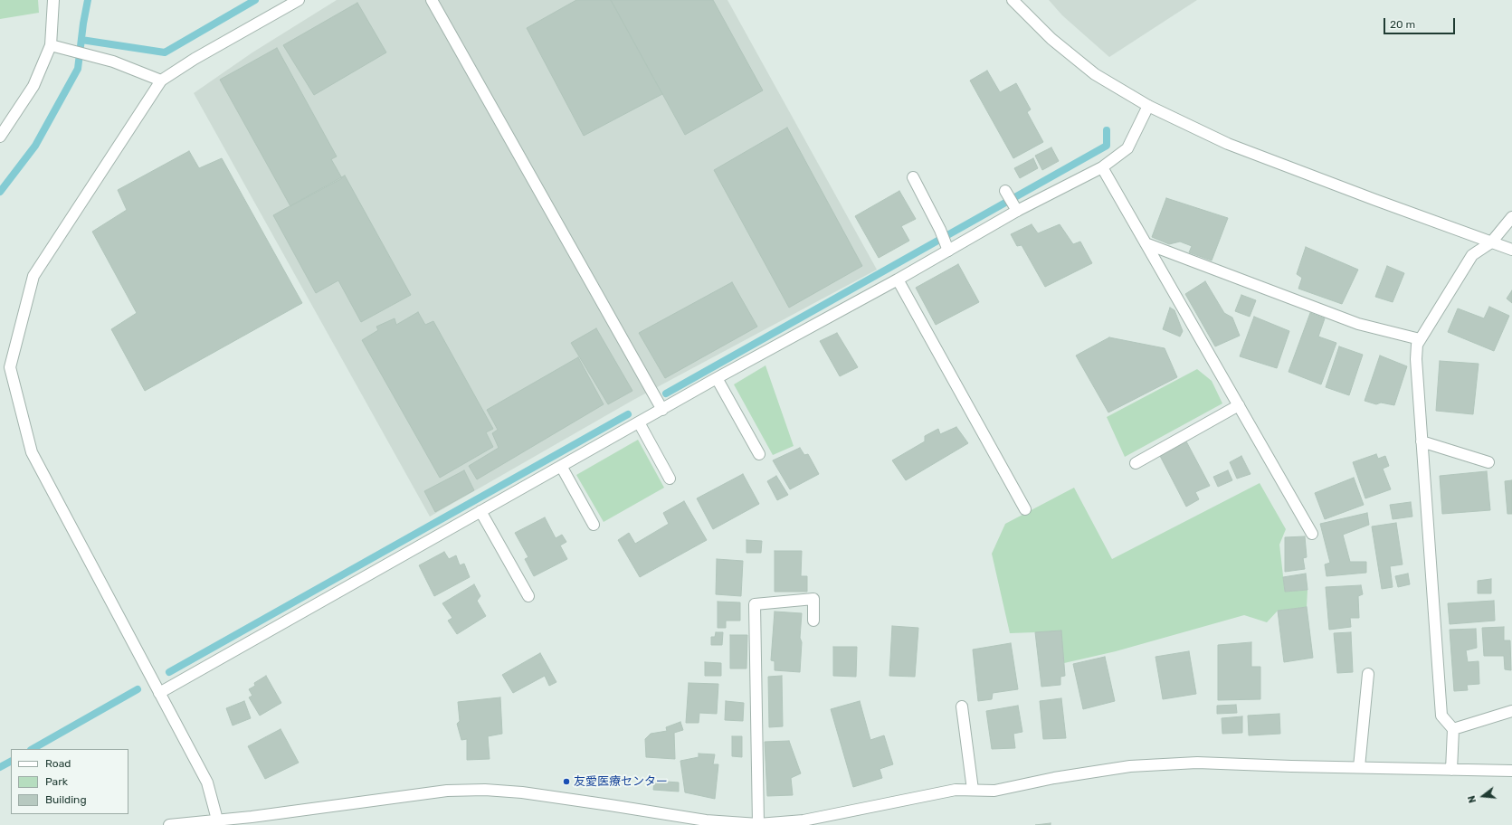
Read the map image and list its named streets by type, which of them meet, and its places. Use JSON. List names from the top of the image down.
{
  "places": ["友愛医療センター"],
  "legend": ["Road", "Park", "Building"],
  "scale_bar": "20 m",
  "north": "left"
}
